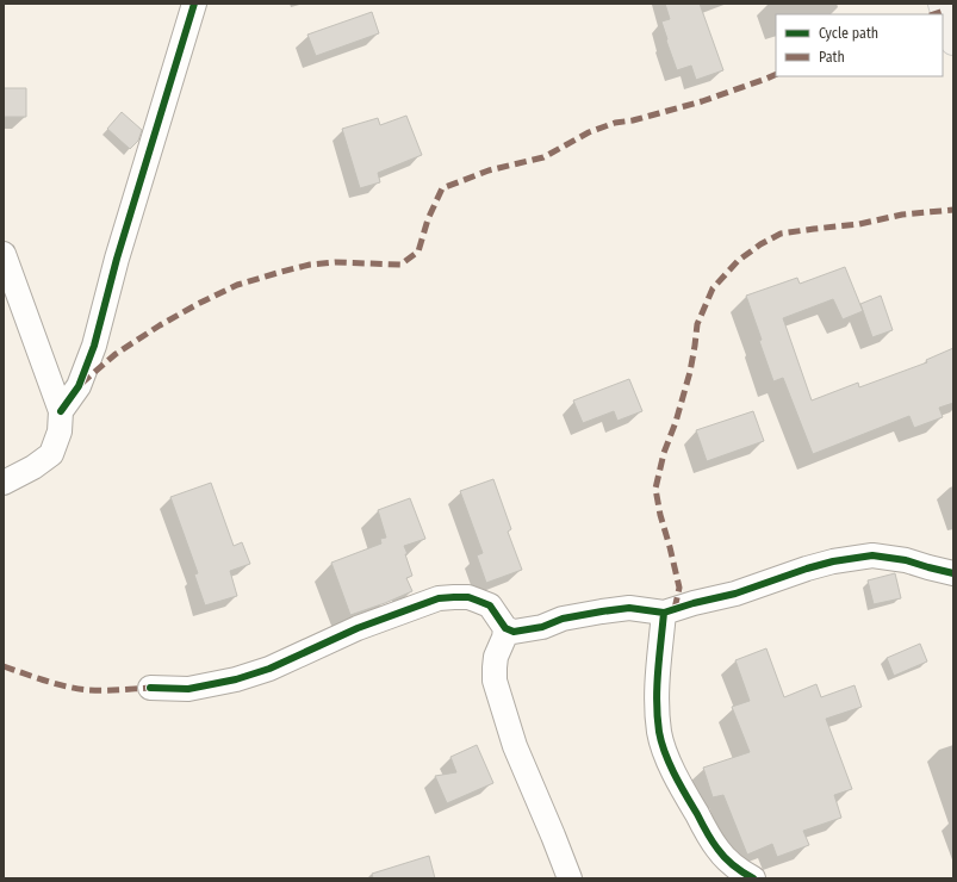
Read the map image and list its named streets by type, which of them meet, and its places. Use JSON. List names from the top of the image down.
{
  "legend": ["Cycle path", "Path"]
}
